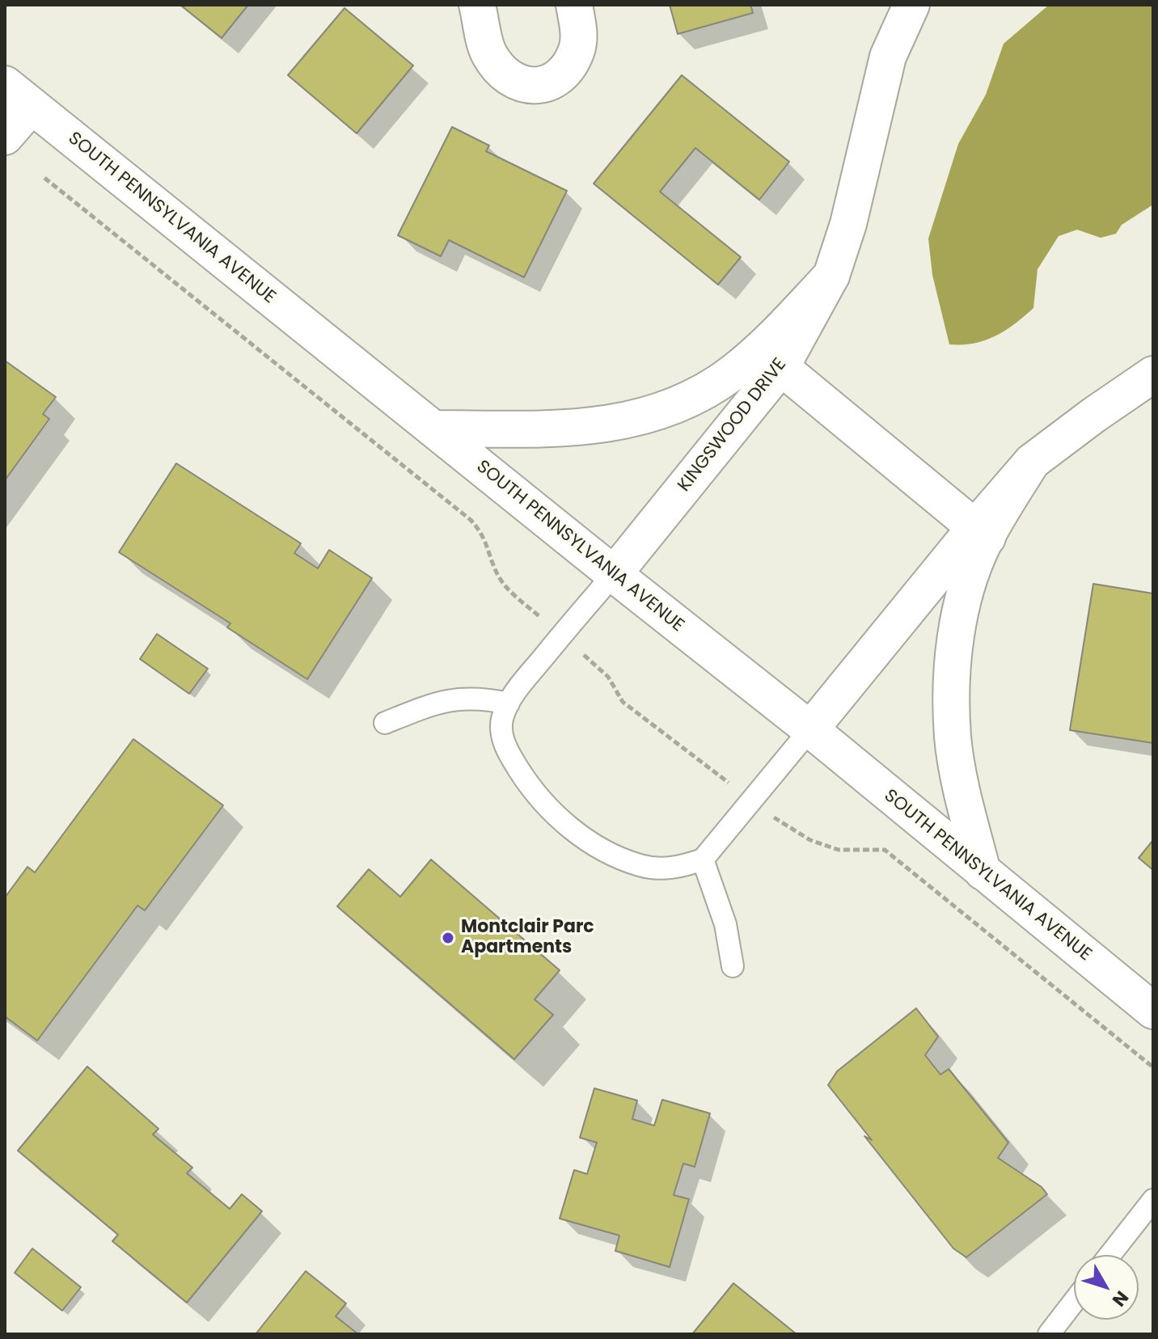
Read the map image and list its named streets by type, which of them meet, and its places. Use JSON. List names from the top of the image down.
{
  "streets": {
    "main road": ["SOUTH PENNSYLVANIA AVENUE", "KINGSWOOD DRIVE"]
  },
  "crossings": [
    ["SOUTH PENNSYLVANIA AVENUE", "KINGSWOOD DRIVE"]
  ],
  "places": ["Montclair Parc Apartments"],
  "north": "bottom right"
}
